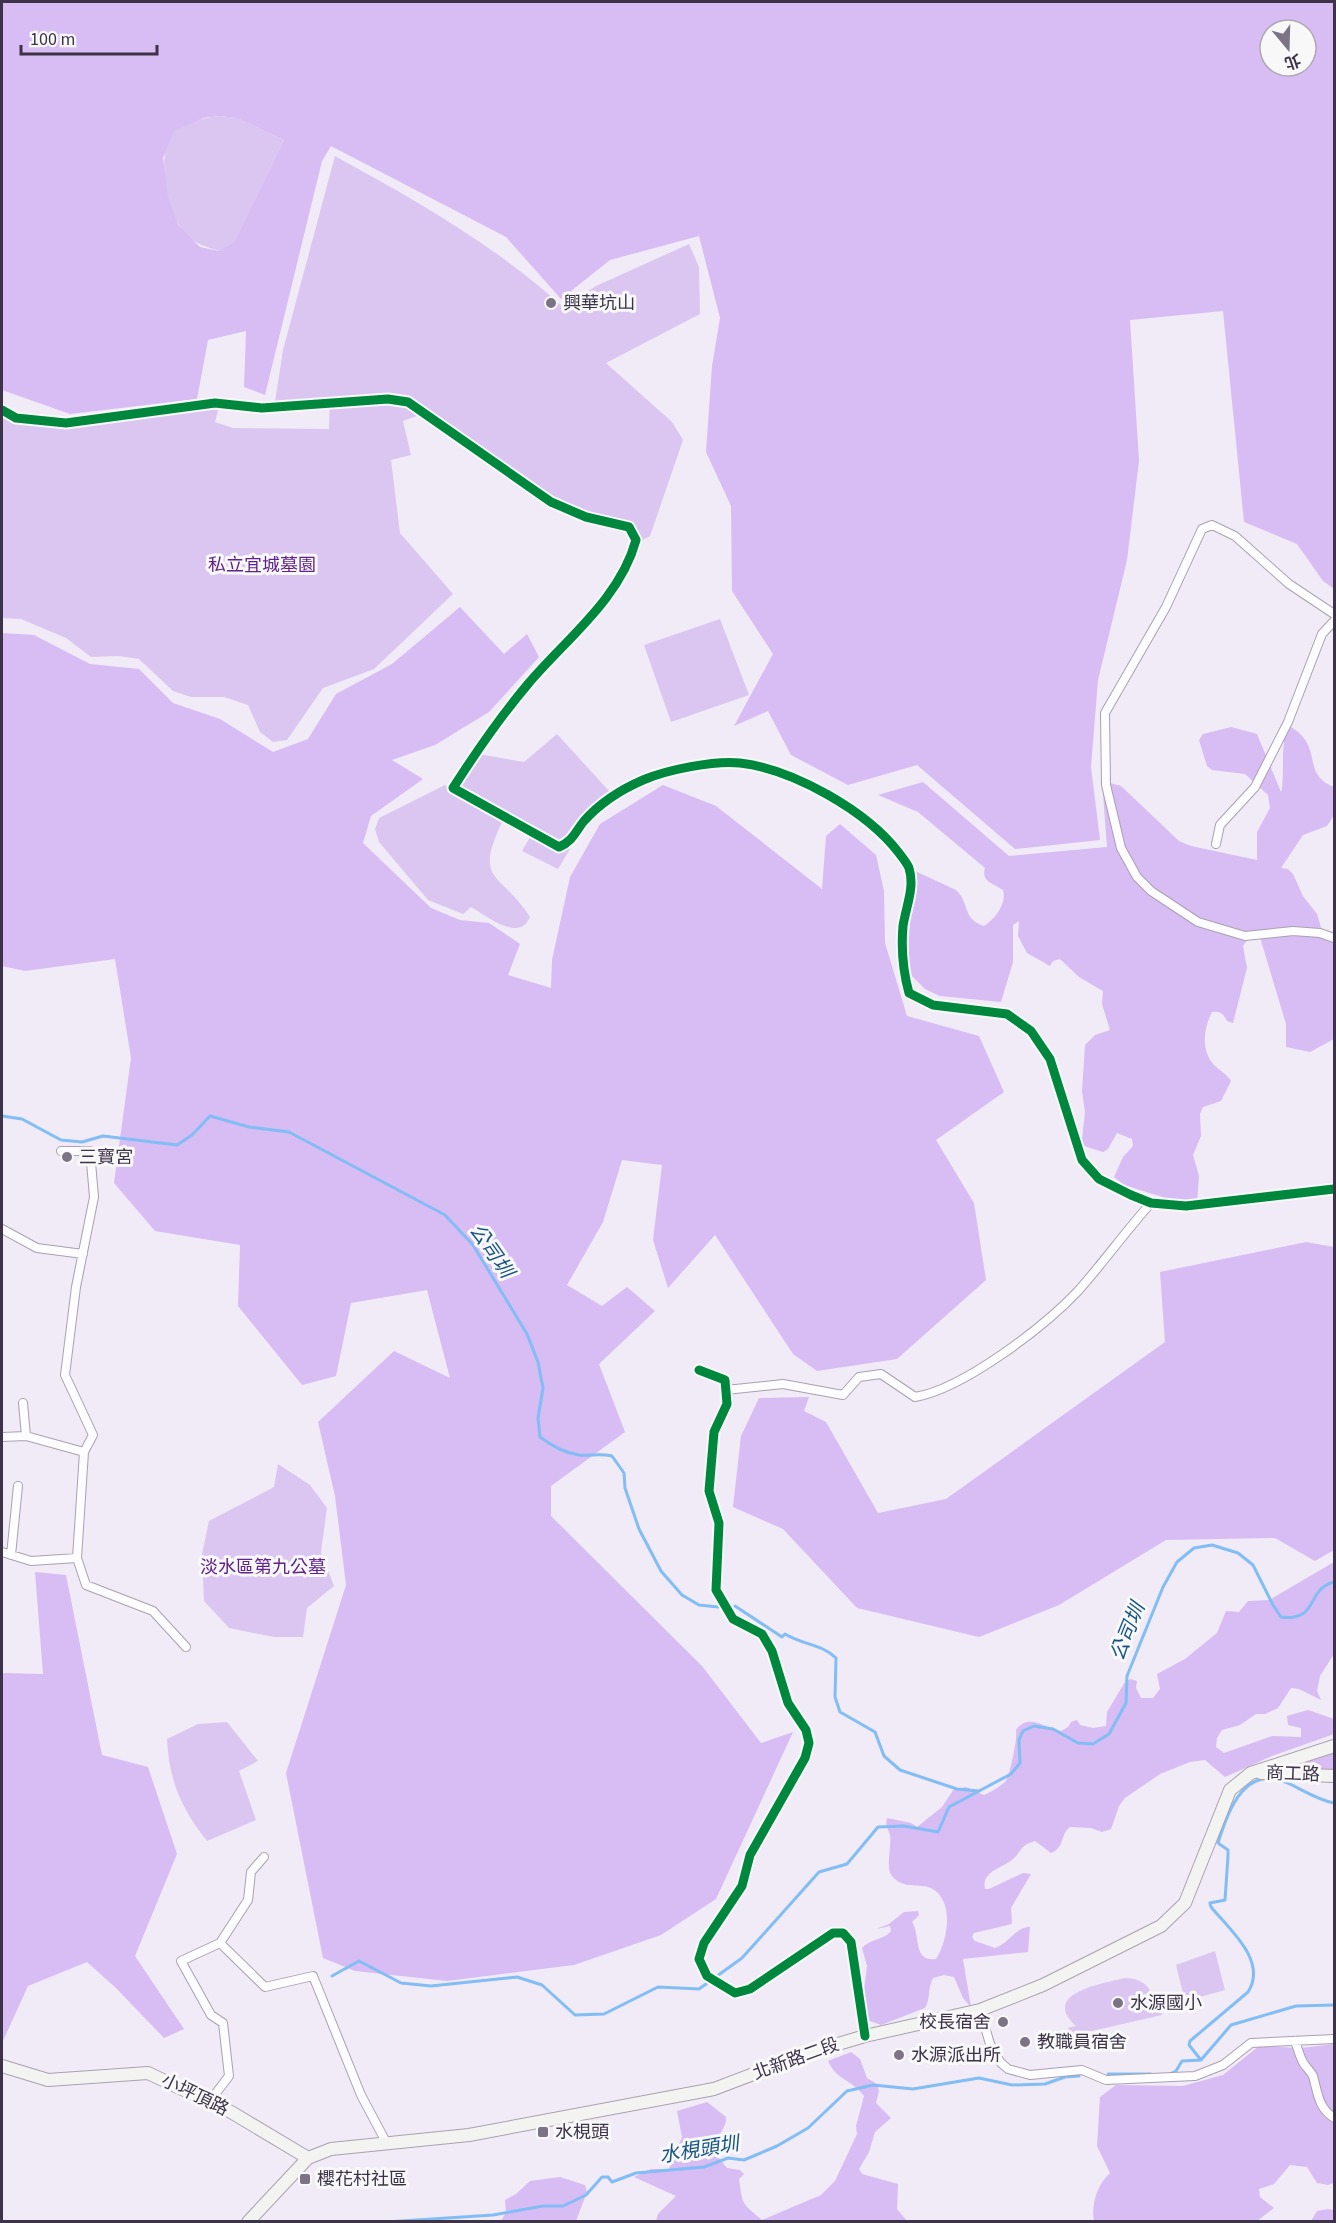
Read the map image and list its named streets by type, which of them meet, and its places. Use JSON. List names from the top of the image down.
{
  "streets": {
    "main road": ["商工路", "北新路二段", "小坪頂路"]
  },
  "crossings": [
    ["商工路", "北新路二段"],
    ["北新路二段", "小坪頂路"]
  ],
  "water": ["公司圳", "水梘頭圳"],
  "parks": ["私立宜城墓園", "淡水區第九公墓"],
  "places": {
    "other": [
      "興華坑山",
      "三寶宮",
      "水源國小",
      "校長宿舍",
      "教職員宿舍",
      "水源派出所"
    ],
    "transit": ["水梘頭", "櫻花村社區"]
  },
  "scale_bar": "100 m",
  "north": "bottom"
}
